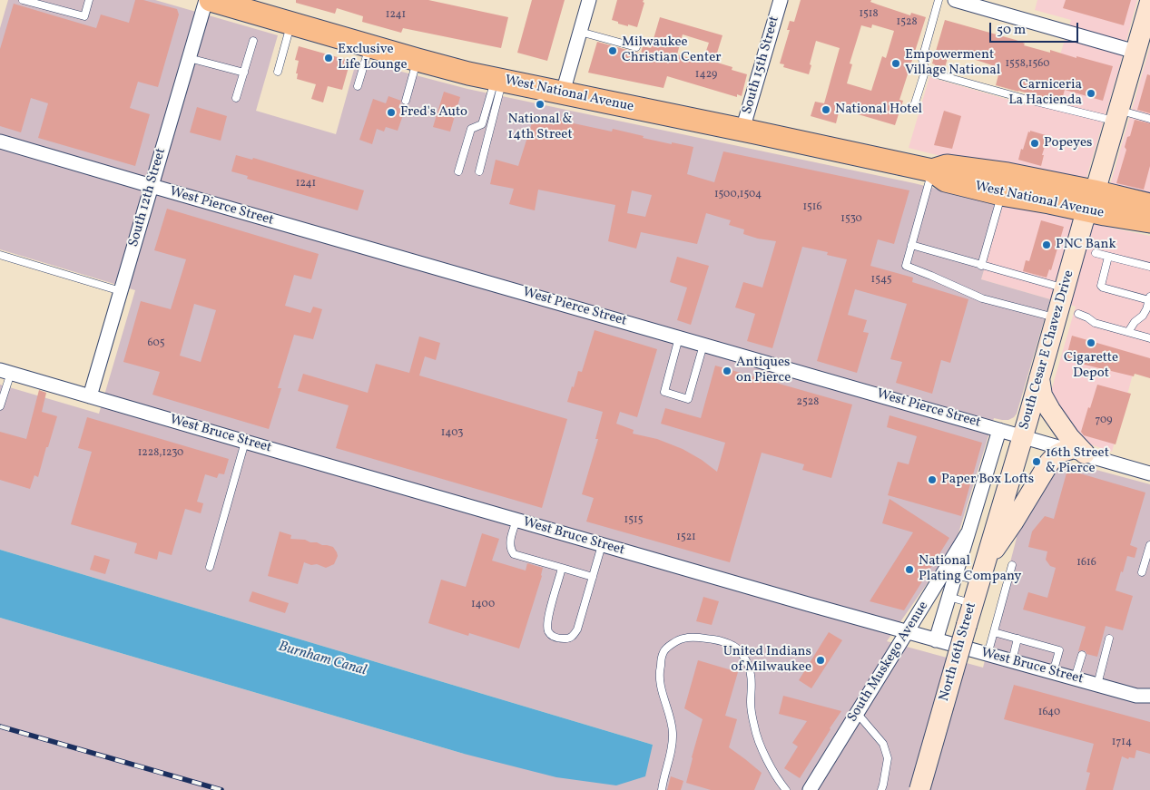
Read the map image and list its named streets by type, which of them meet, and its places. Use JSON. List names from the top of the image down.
{
  "streets": {
    "main road": ["West National Avenue", "South Cesar E Chavez Drive", "North 16th Street"],
    "street": [
      "South 15th Street",
      "South 12th Street",
      "West Pierce Street",
      "West Bruce Street",
      "South Muskego Avenue"
    ]
  },
  "crossings": [
    ["South 15th Street", "West National Avenue"],
    ["West National Avenue", "South Cesar E Chavez Drive"],
    ["South 12th Street", "West Pierce Street"],
    ["South 12th Street", "West Bruce Street"],
    ["West Pierce Street", "South Cesar E Chavez Drive"],
    ["West Pierce Street", "North 16th Street"],
    ["West Pierce Street", "South Muskego Avenue"],
    ["South Cesar E Chavez Drive", "North 16th Street"],
    ["West Bruce Street", "South Muskego Avenue"]
  ],
  "water": ["Burnham Canal"],
  "places": [
    "Milwaukee Christian Center",
    "Exclusive Life Lounge",
    "Empowerment Village National",
    "Carniceria La Hacienda",
    "National & 14th Street",
    "National Hotel",
    "Fred's Auto",
    "Popeyes",
    "PNC Bank",
    "Cigarette Depot",
    "Antiques on Pierce",
    "16th Street & Pierce",
    "Paper Box Lofts",
    "National Plating Company",
    "United Indians of Milwaukee"
  ],
  "house_numbers": [
    "1518",
    "1241",
    "1528",
    "1558,1560",
    "1429",
    "1241",
    "1500,1504",
    "1516",
    "1530",
    "1545",
    "605",
    "2528",
    "709",
    "1403",
    "1228,1230",
    "1515",
    "1521",
    "1616",
    "1400",
    "1640",
    "1714"
  ],
  "scale_bar": "50 m"
}
